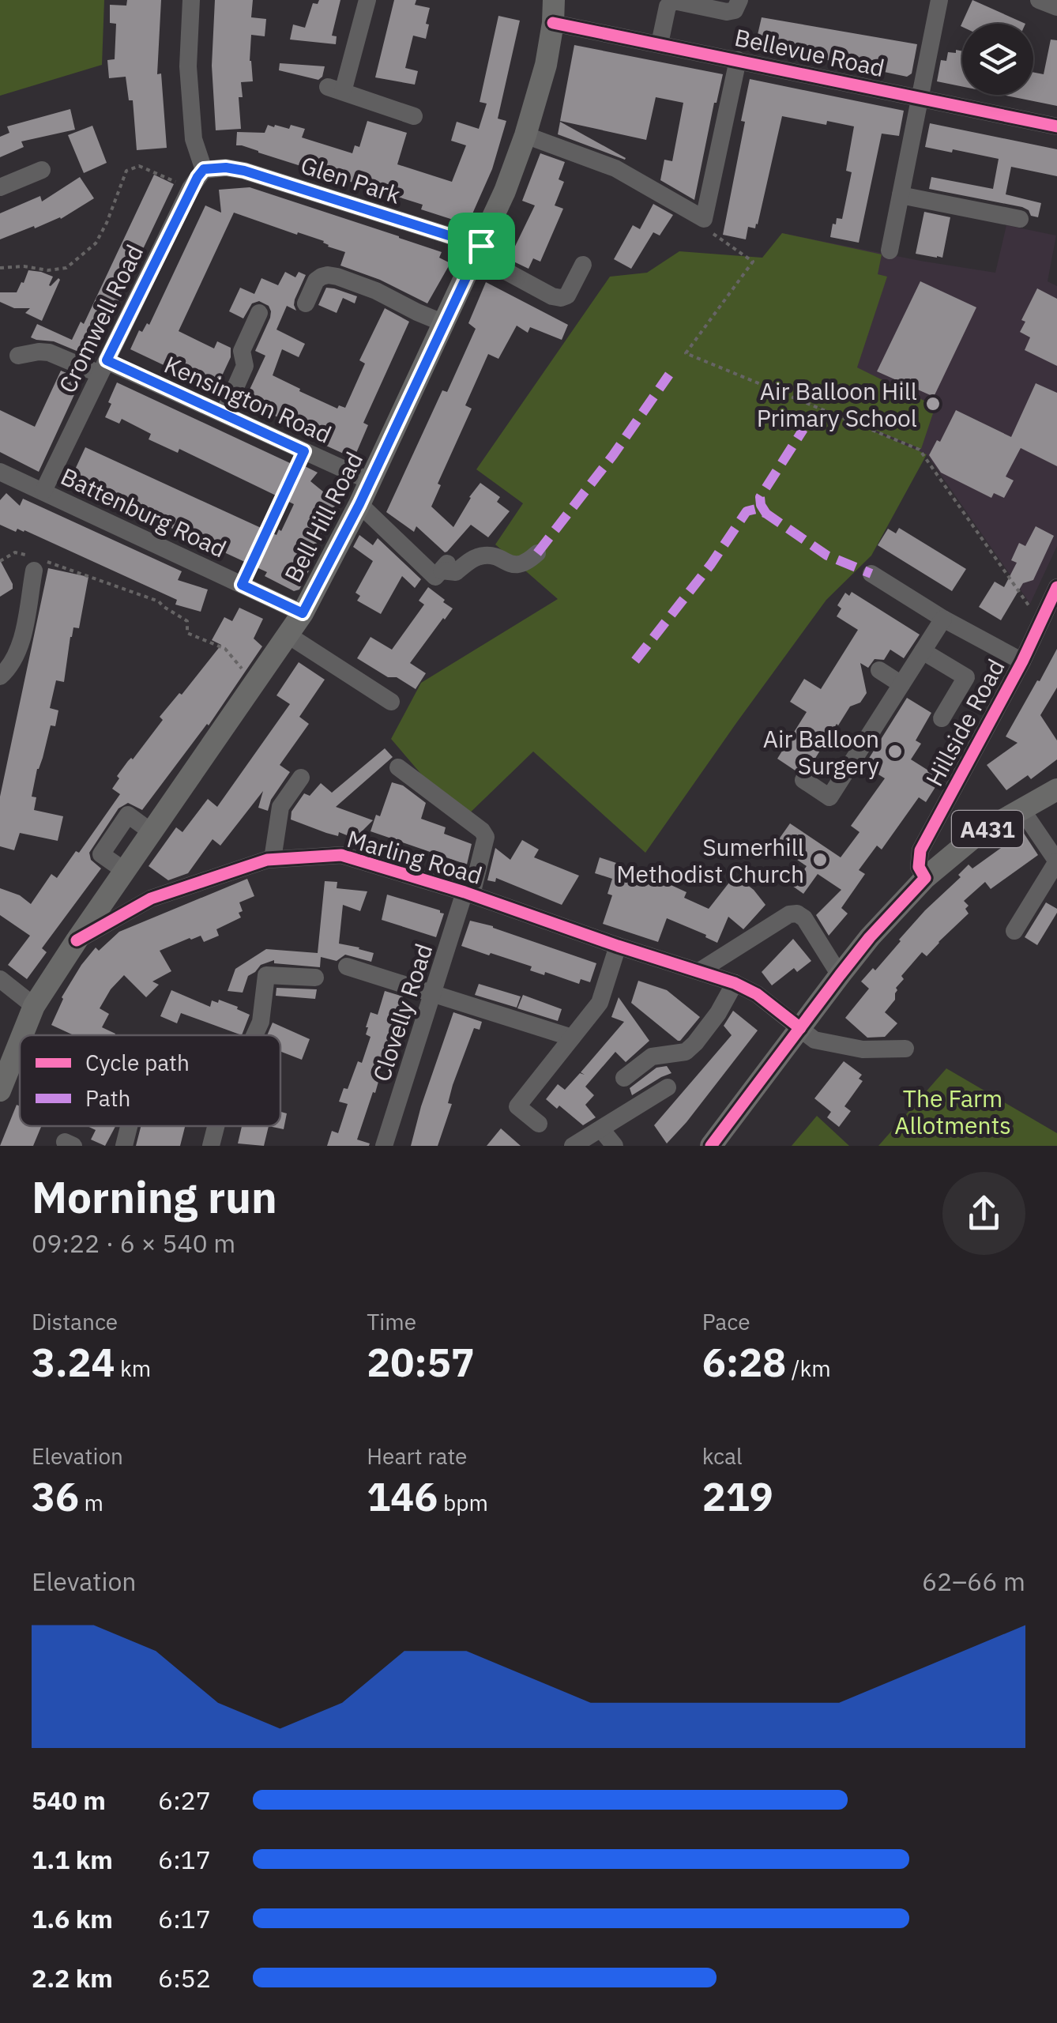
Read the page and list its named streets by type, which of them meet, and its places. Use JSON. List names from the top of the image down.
{
  "streets": {
    "main road": ["Bell Hill Road", "A431"],
    "street": [
      "Bellevue Road",
      "Glen Park",
      "Cromwell Road",
      "Kensington Road",
      "Battenburg Road",
      "Hillside Road",
      "Marling Road",
      "Clovelly Road"
    ]
  },
  "crossings": [
    ["Bellevue Road", "Bell Hill Road"],
    ["Glen Park", "Cromwell Road"],
    ["Glen Park", "Bell Hill Road"],
    ["Cromwell Road", "Kensington Road"],
    ["Cromwell Road", "Battenburg Road"],
    ["Kensington Road", "Bell Hill Road"],
    ["Battenburg Road", "Bell Hill Road"],
    ["Bell Hill Road", "Marling Road"],
    ["Hillside Road", "A431"],
    ["A431", "Marling Road"],
    ["Marling Road", "Clovelly Road"]
  ],
  "parks": ["The Farm Allotments"],
  "places": ["Air Balloon Hill Primary School", "Air Balloon Surgery", "Sumerhill Methodist Church"],
  "legend": ["Cycle path", "Path"],
  "page": {
    "heading": ["Morning run", "09:22 · 6 × 540 m"],
    "stats": [
      ["Distance", "3.24 km"],
      ["Time", "20:57"],
      ["Pace", "6:28 /km"],
      ["Elevation", "36 m"],
      ["Heart rate", "146 bpm"],
      ["kcal", "219"]
    ],
    "chart": ["Elevation", "62–66 m"],
    "list": [
      {
        "name": "540 m",
        "note": "6:27"
      },
      {
        "name": "1.1 km",
        "note": "6:17"
      },
      {
        "name": "1.6 km",
        "note": "6:17"
      },
      {
        "name": "2.2 km",
        "note": "6:52"
      }
    ]
  }
}
